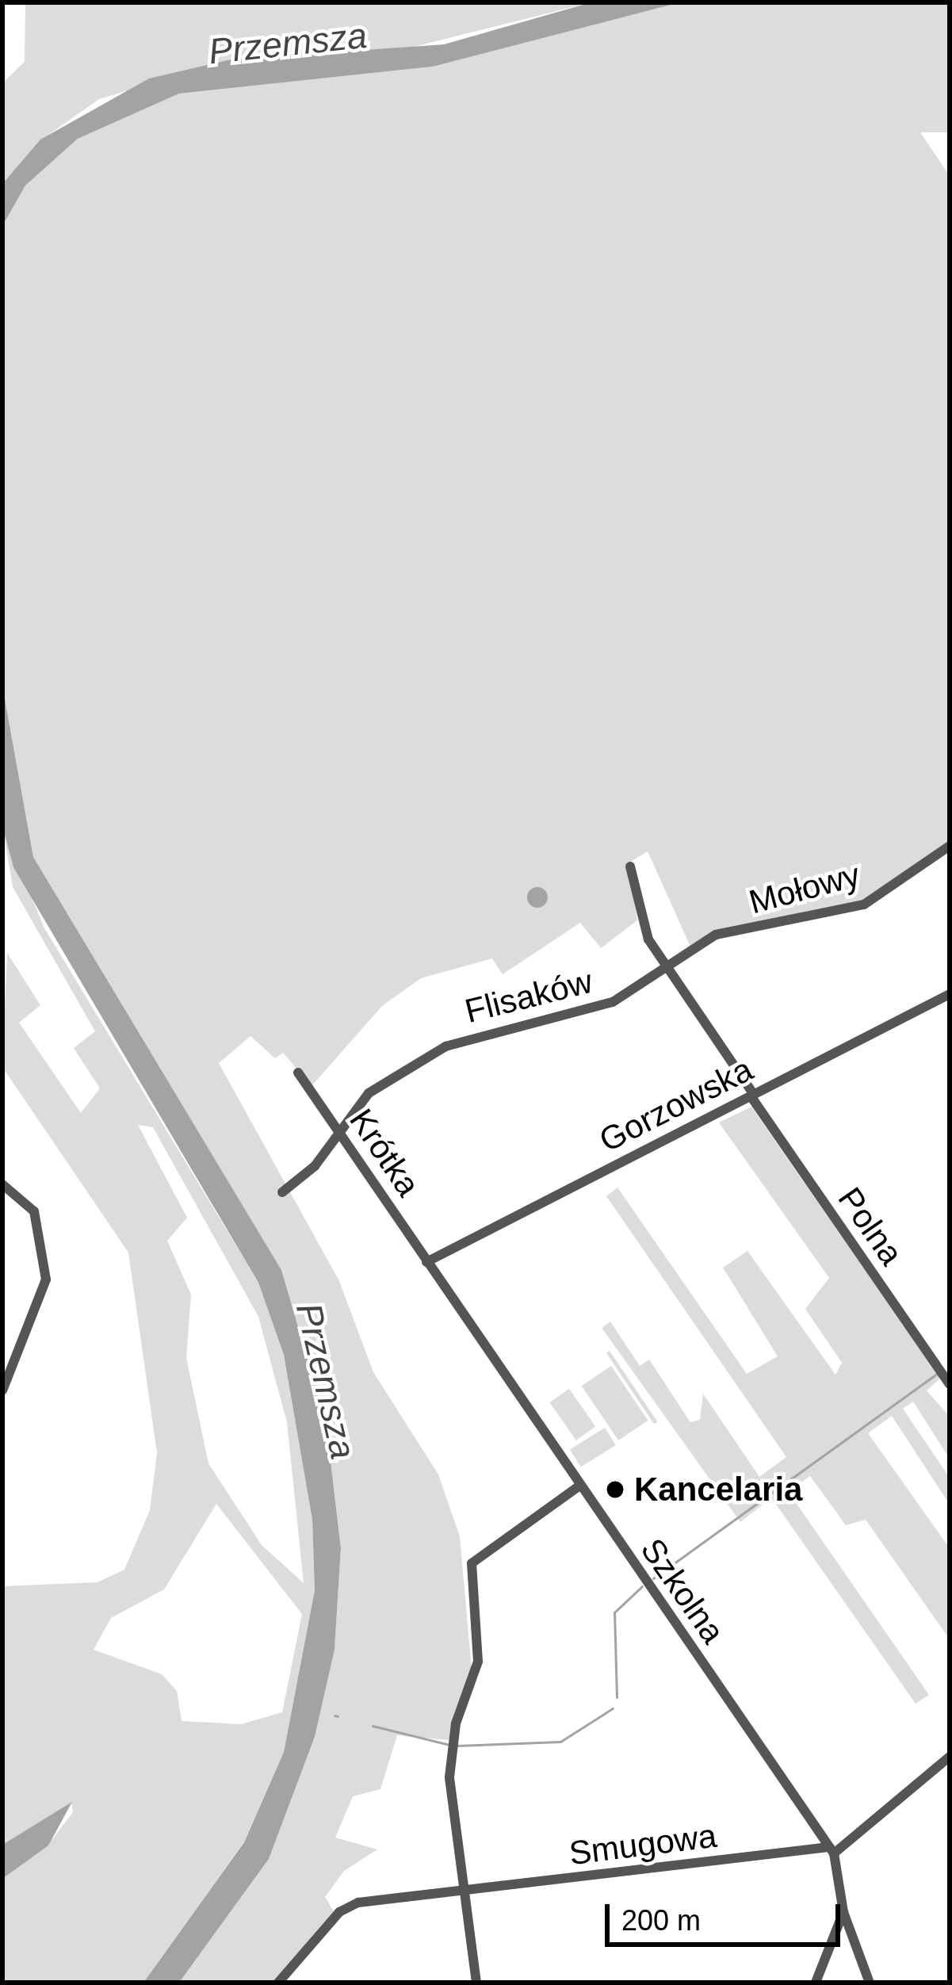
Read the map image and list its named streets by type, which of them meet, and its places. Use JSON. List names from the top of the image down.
{
  "streets": {
    "street": [
      "Mołowy",
      "Flisaków",
      "Gorzowska",
      "Krótka",
      "Polna",
      "Szkolna",
      "Smugowa"
    ]
  },
  "crossings": [
    ["Mołowy", "Flisaków"],
    ["Mołowy", "Polna"],
    ["Flisaków", "Krótka"],
    ["Flisaków", "Polna"],
    ["Gorzowska", "Krótka"],
    ["Gorzowska", "Polna"],
    ["Gorzowska", "Szkolna"],
    ["Krótka", "Szkolna"],
    ["Szkolna", "Smugowa"]
  ],
  "water": ["Przemsza"],
  "places": ["Kancelaria"],
  "scale_bar": "200 m"
}
